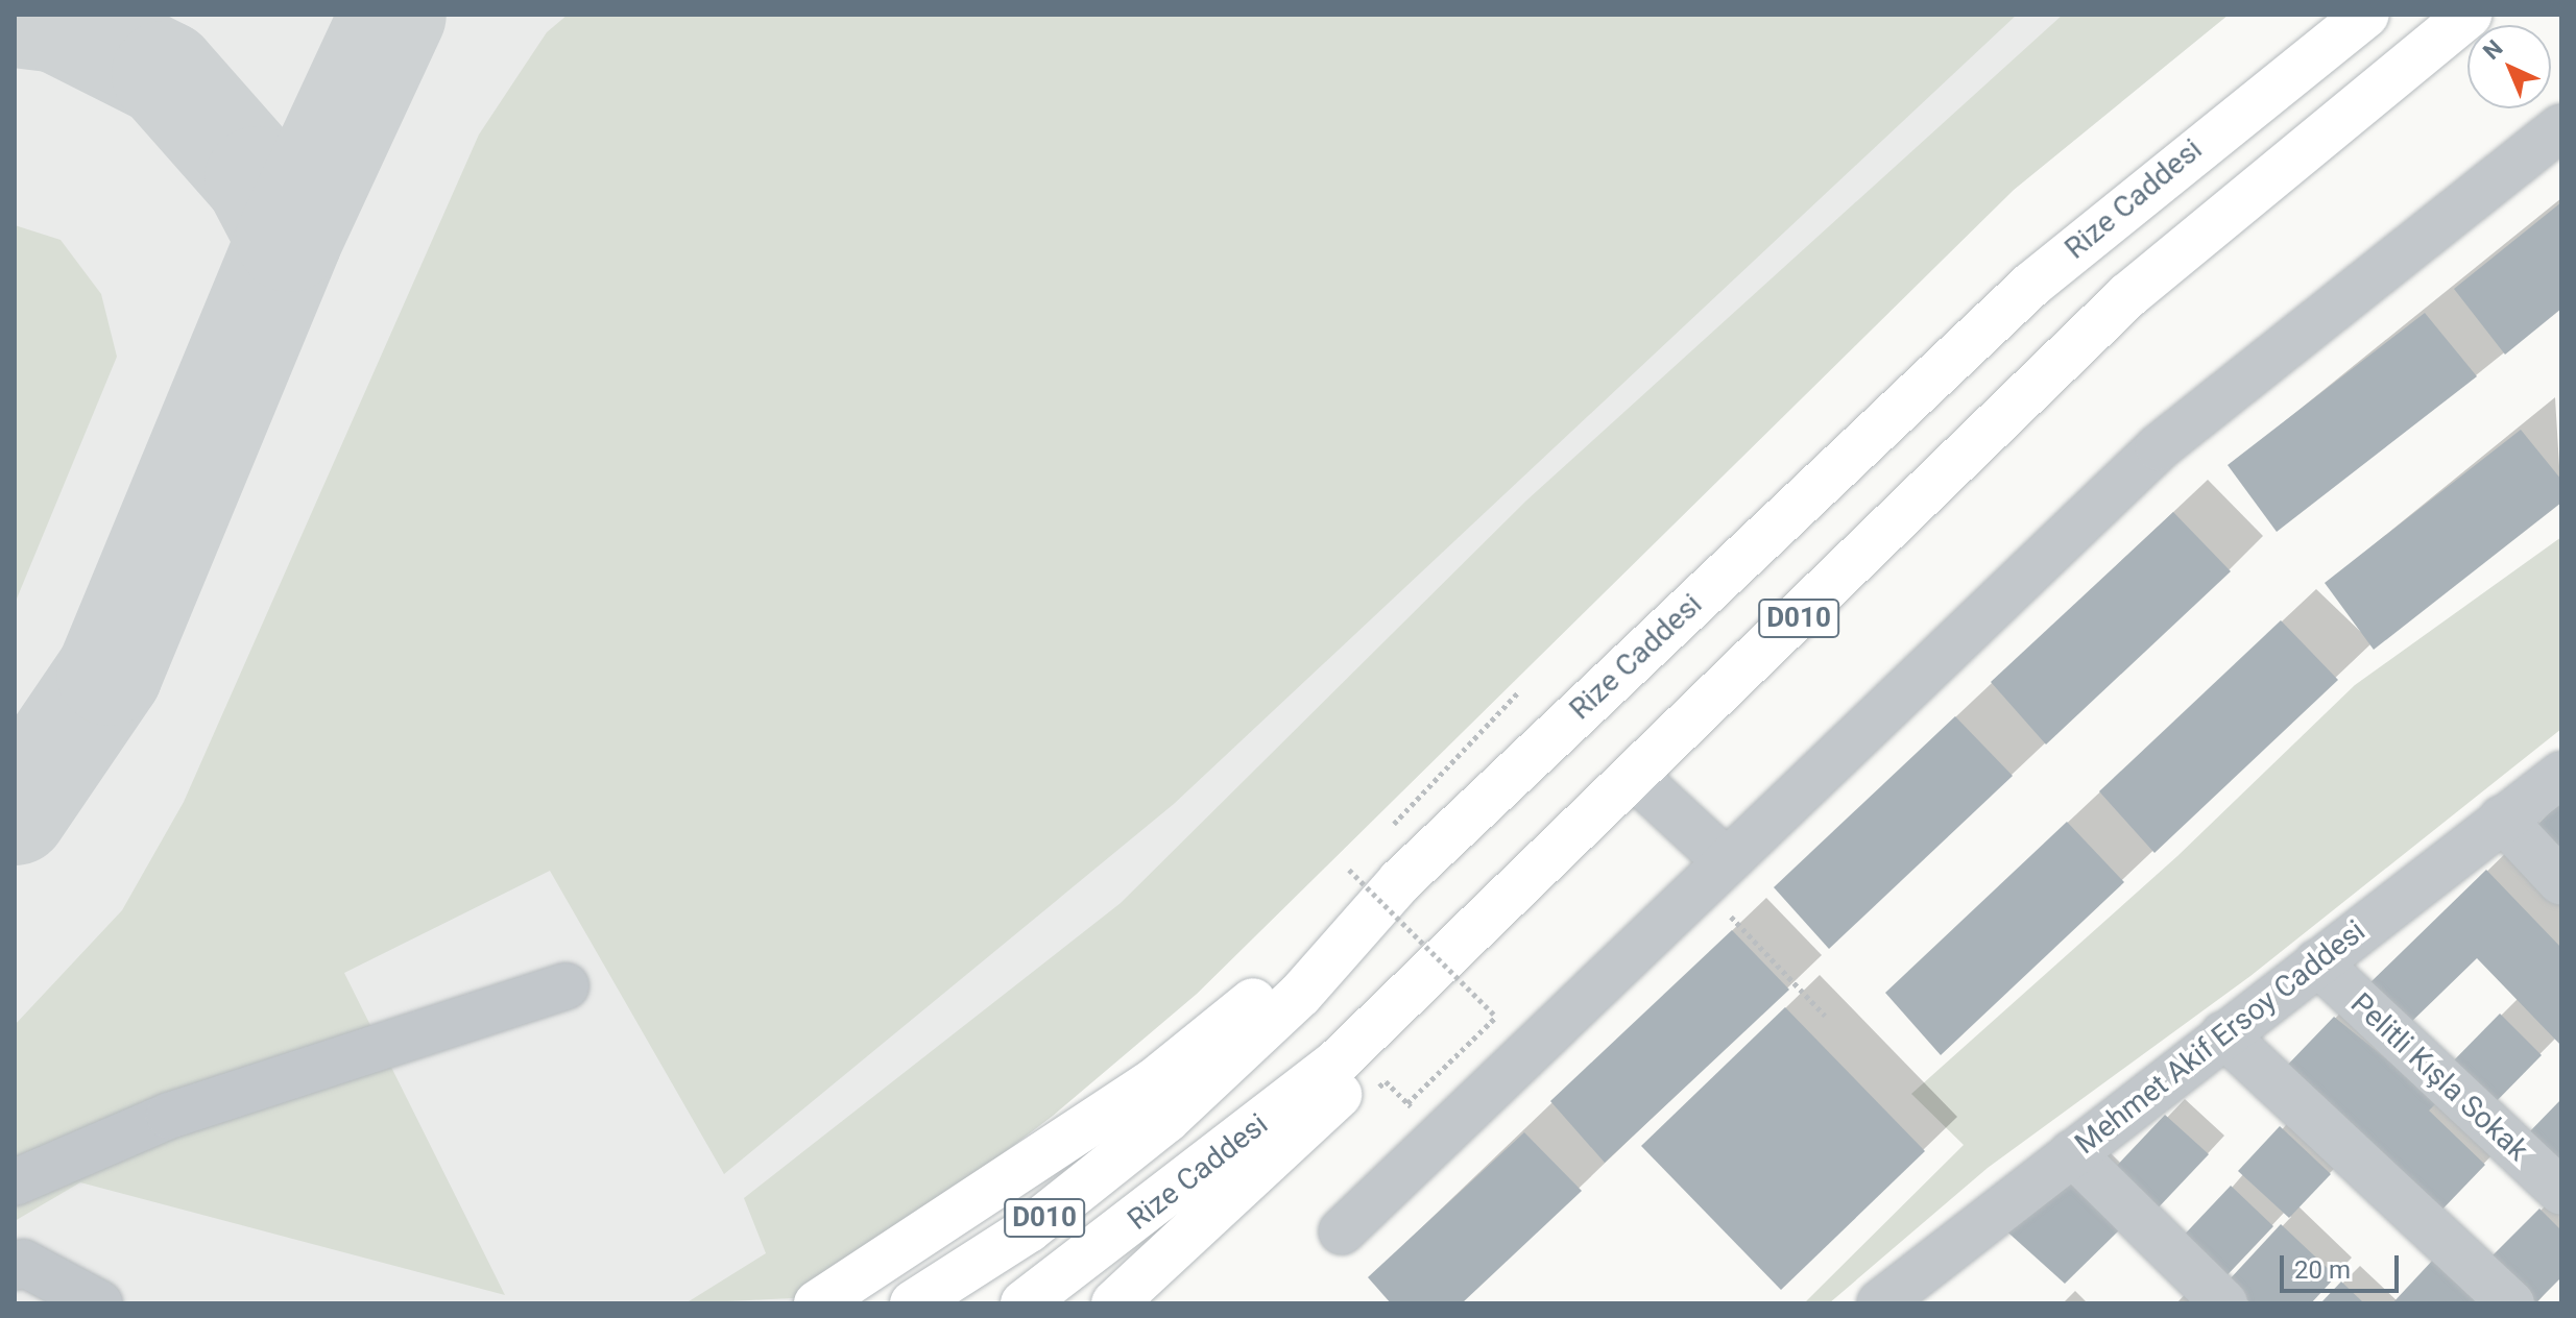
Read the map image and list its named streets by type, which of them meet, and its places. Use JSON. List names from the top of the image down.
{
  "streets": {
    "highway": ["Rize Caddesi", "D010"],
    "street": ["Mehmet Akif Ersoy Caddesi", "Pelitli Kışla Sokak"]
  },
  "crossings": [
    ["Mehmet Akif Ersoy Caddesi", "Pelitli Kışla Sokak"]
  ],
  "scale_bar": "20 m",
  "north": "top left"
}
